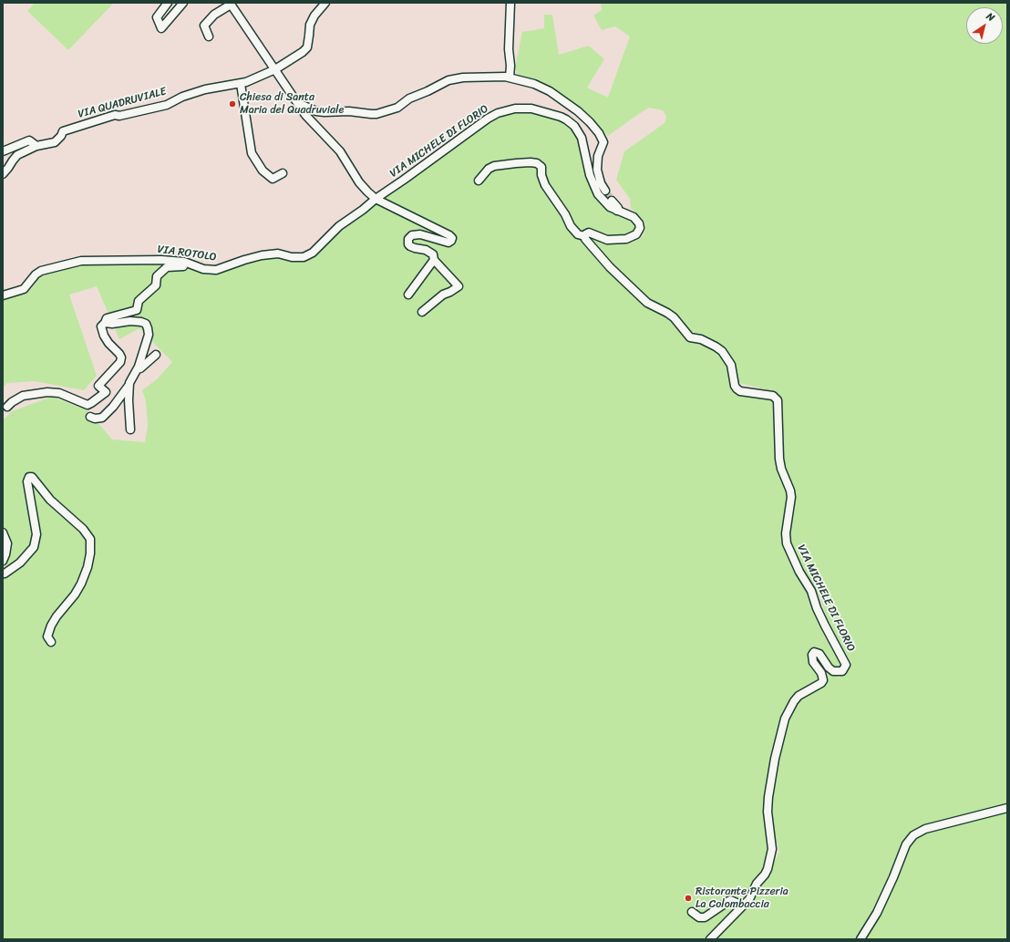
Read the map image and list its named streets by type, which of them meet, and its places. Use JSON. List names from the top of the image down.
{
  "streets": {
    "street": ["VIA QUADRUVIALE", "VIA MICHELE DI FLORIO", "VIA ROTOLO"]
  },
  "crossings": [
    ["VIA MICHELE DI FLORIO", "VIA ROTOLO"]
  ],
  "places": ["Chiesa di Santa Maria del Quadruviale", "Ristorante Pizzeria La Colombaccia"],
  "north": "top right"
}
